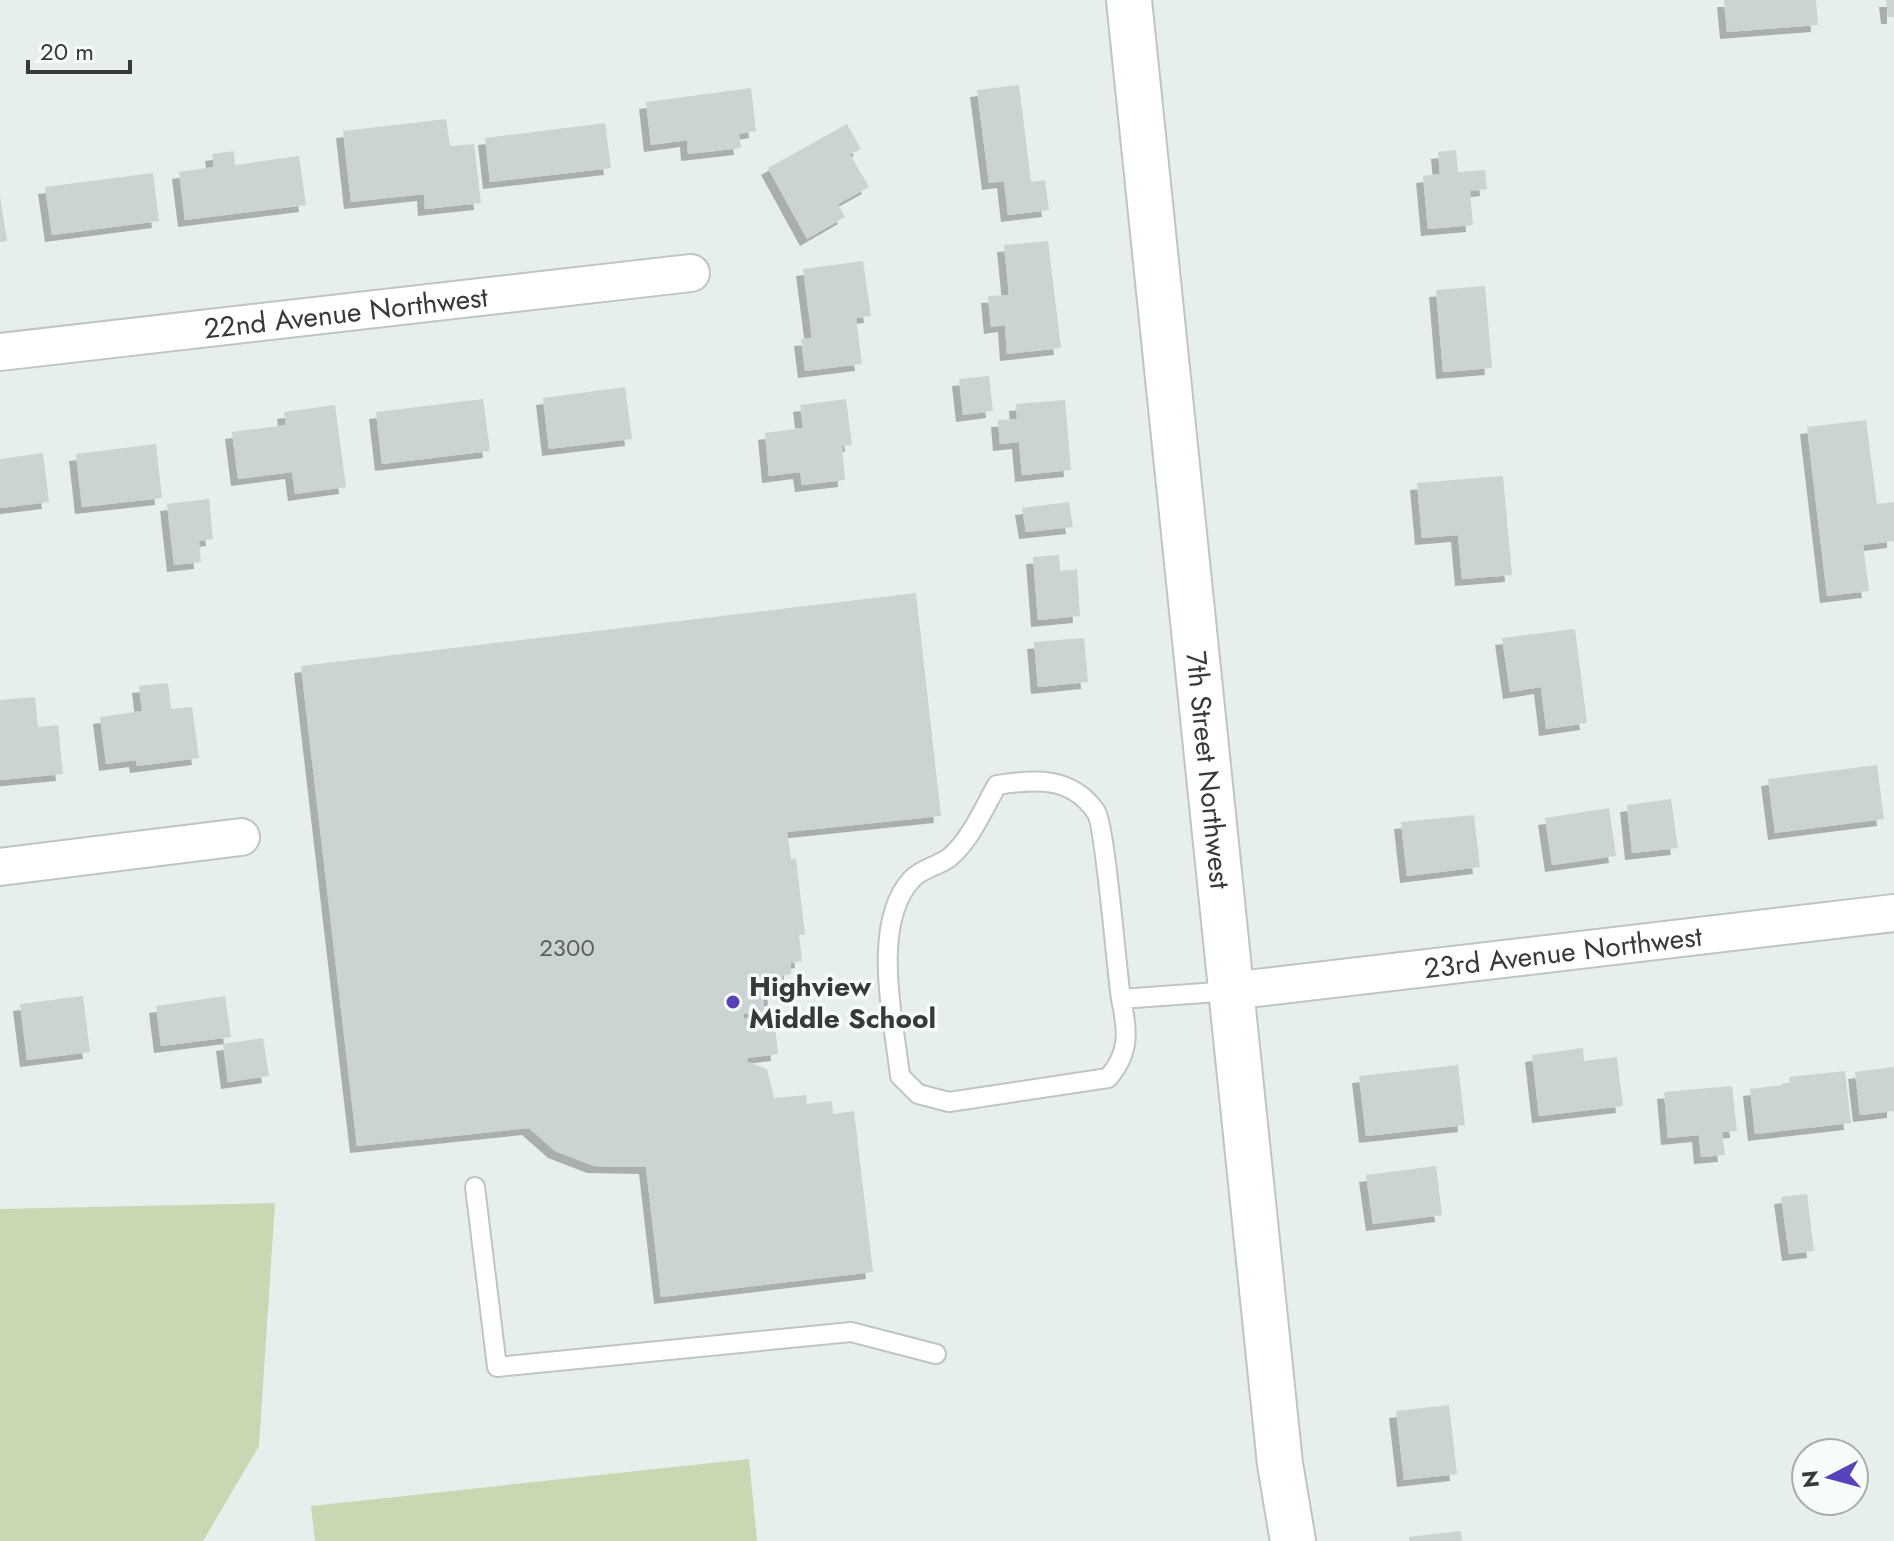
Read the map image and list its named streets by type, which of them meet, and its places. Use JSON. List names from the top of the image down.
{
  "streets": {
    "street": ["22nd Avenue Northwest", "7th Street Northwest", "23rd Avenue Northwest"]
  },
  "crossings": [
    ["7th Street Northwest", "23rd Avenue Northwest"]
  ],
  "places": ["Highview Middle School"],
  "house_numbers": ["2300"],
  "scale_bar": "20 m",
  "north": "left"
}
